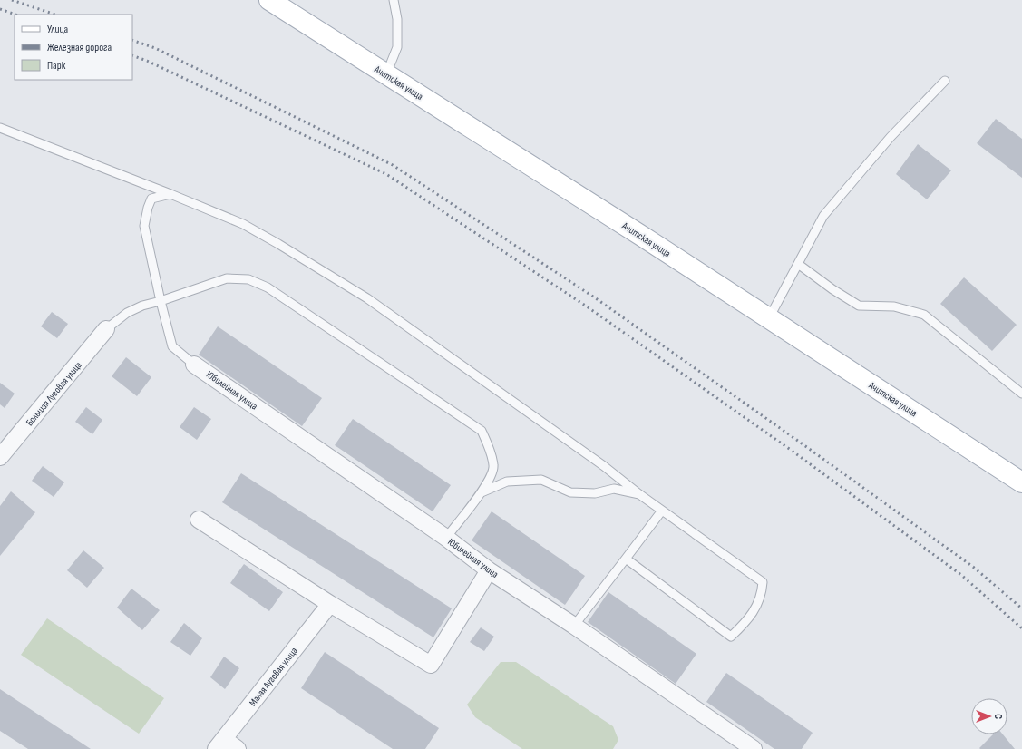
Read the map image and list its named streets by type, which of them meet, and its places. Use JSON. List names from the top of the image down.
{
  "streets": {
    "main road": ["Ачитская улица"],
    "street": ["Юбилейная улица", "Большая Луговая улица", "Малая Луговая улица"]
  },
  "legend": ["Улица", "Железная дорога", "Парк"],
  "north": "right"
}
